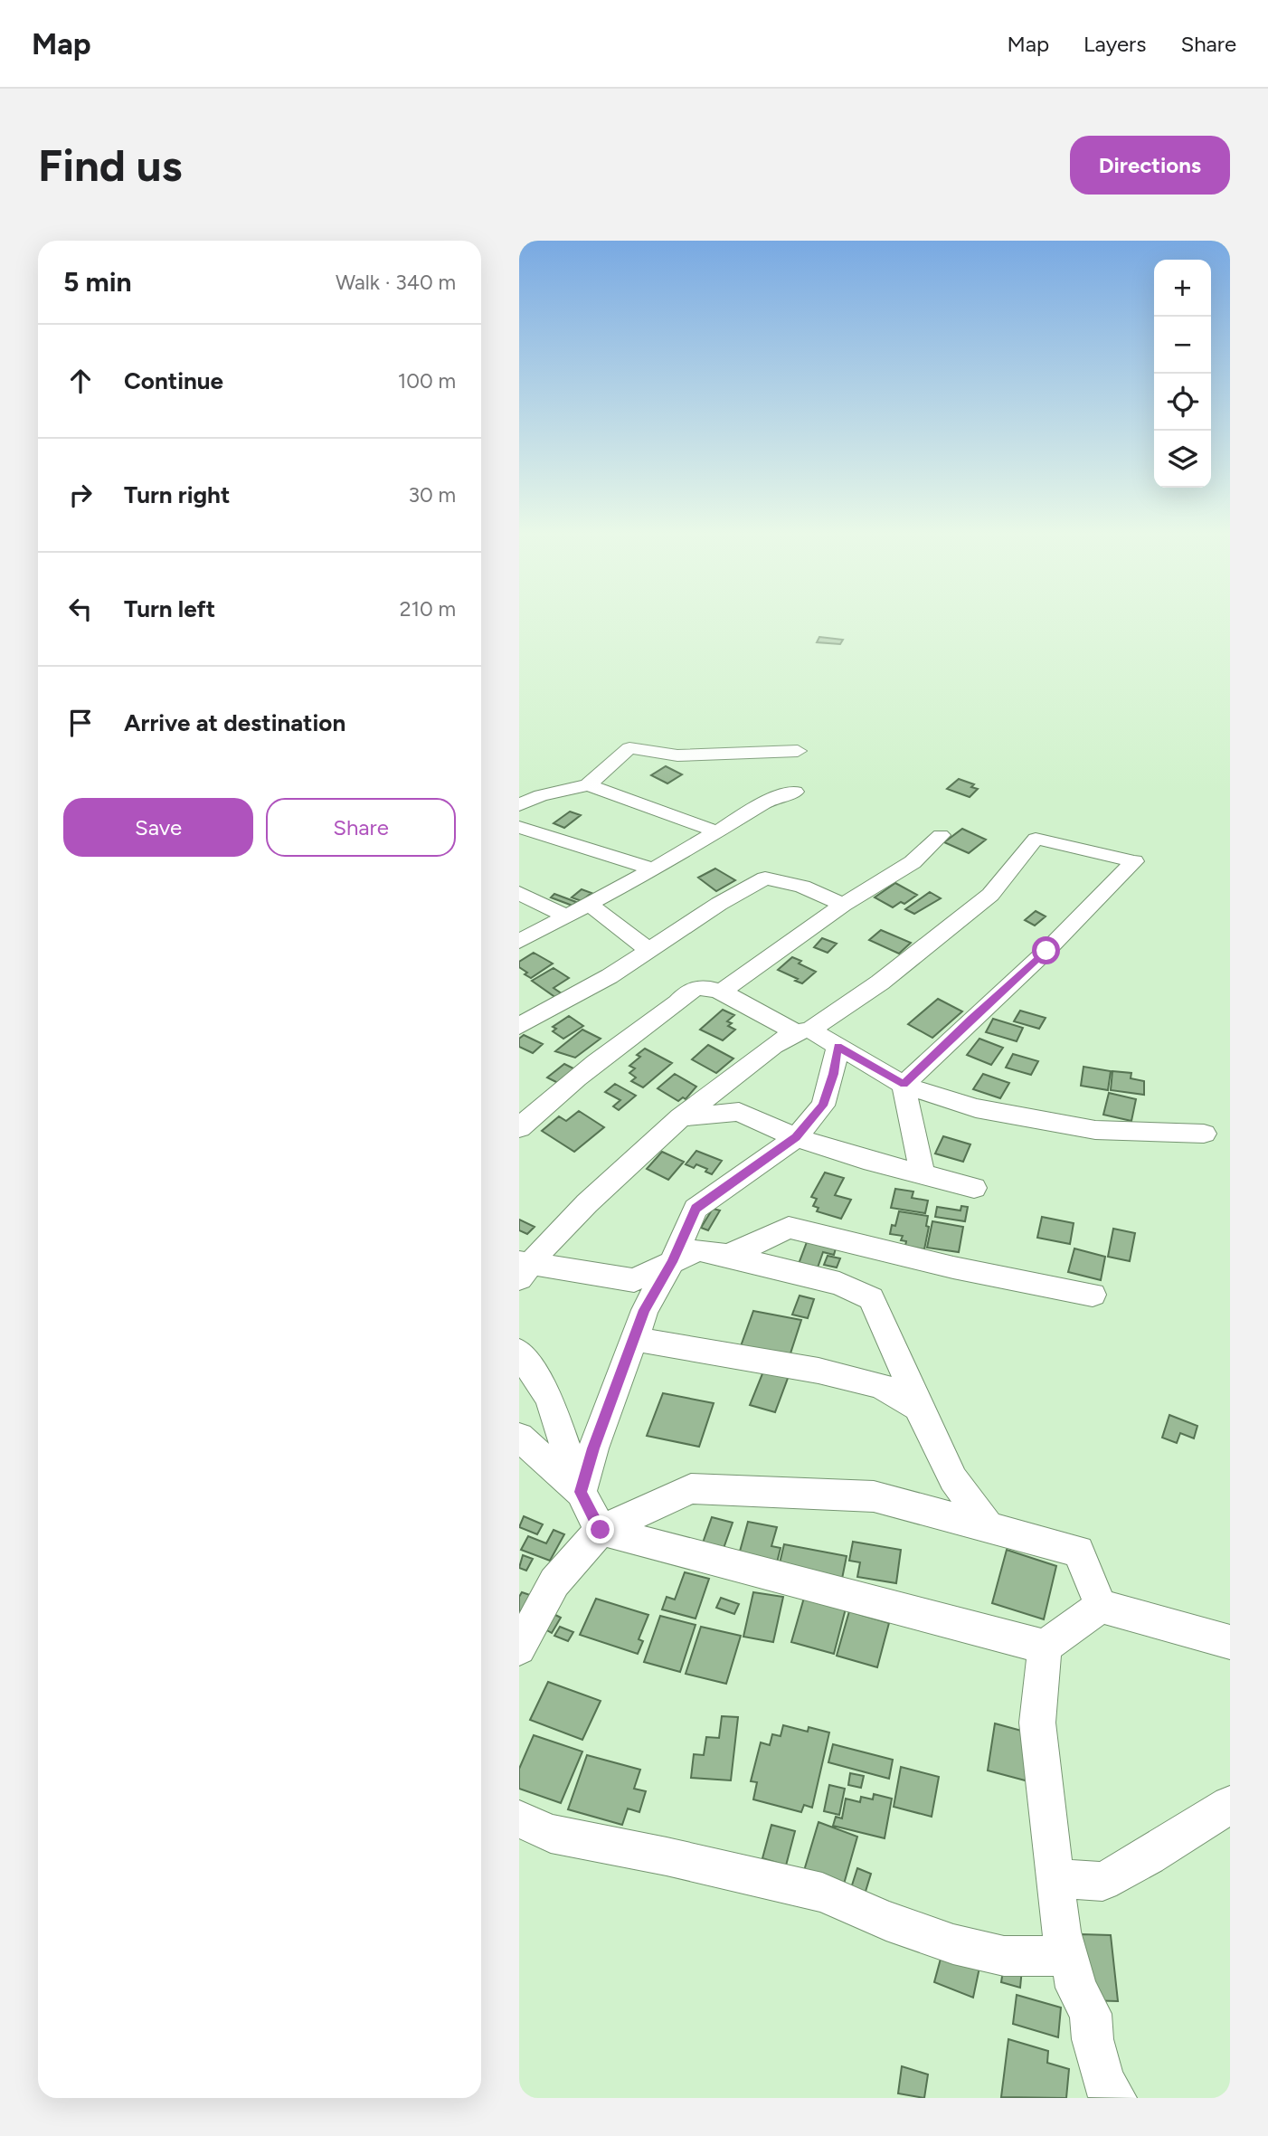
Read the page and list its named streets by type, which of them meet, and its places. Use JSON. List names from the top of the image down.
{
  "page": {
    "header": "Map",
    "nav": ["Map", "Layers", "Share"],
    "buttons": [
      "Directions",
      ["Save", "Share"]
    ],
    "title": "Find us",
    "heading": ["5 min", "Walk · 340 m"],
    "map_buttons": ["+", "−"],
    "list": [
      ["Continue", "100 m"],
      ["Turn right", "30 m"],
      ["Turn left", "210 m"],
      "Arrive at destination"
    ]
  }
}
